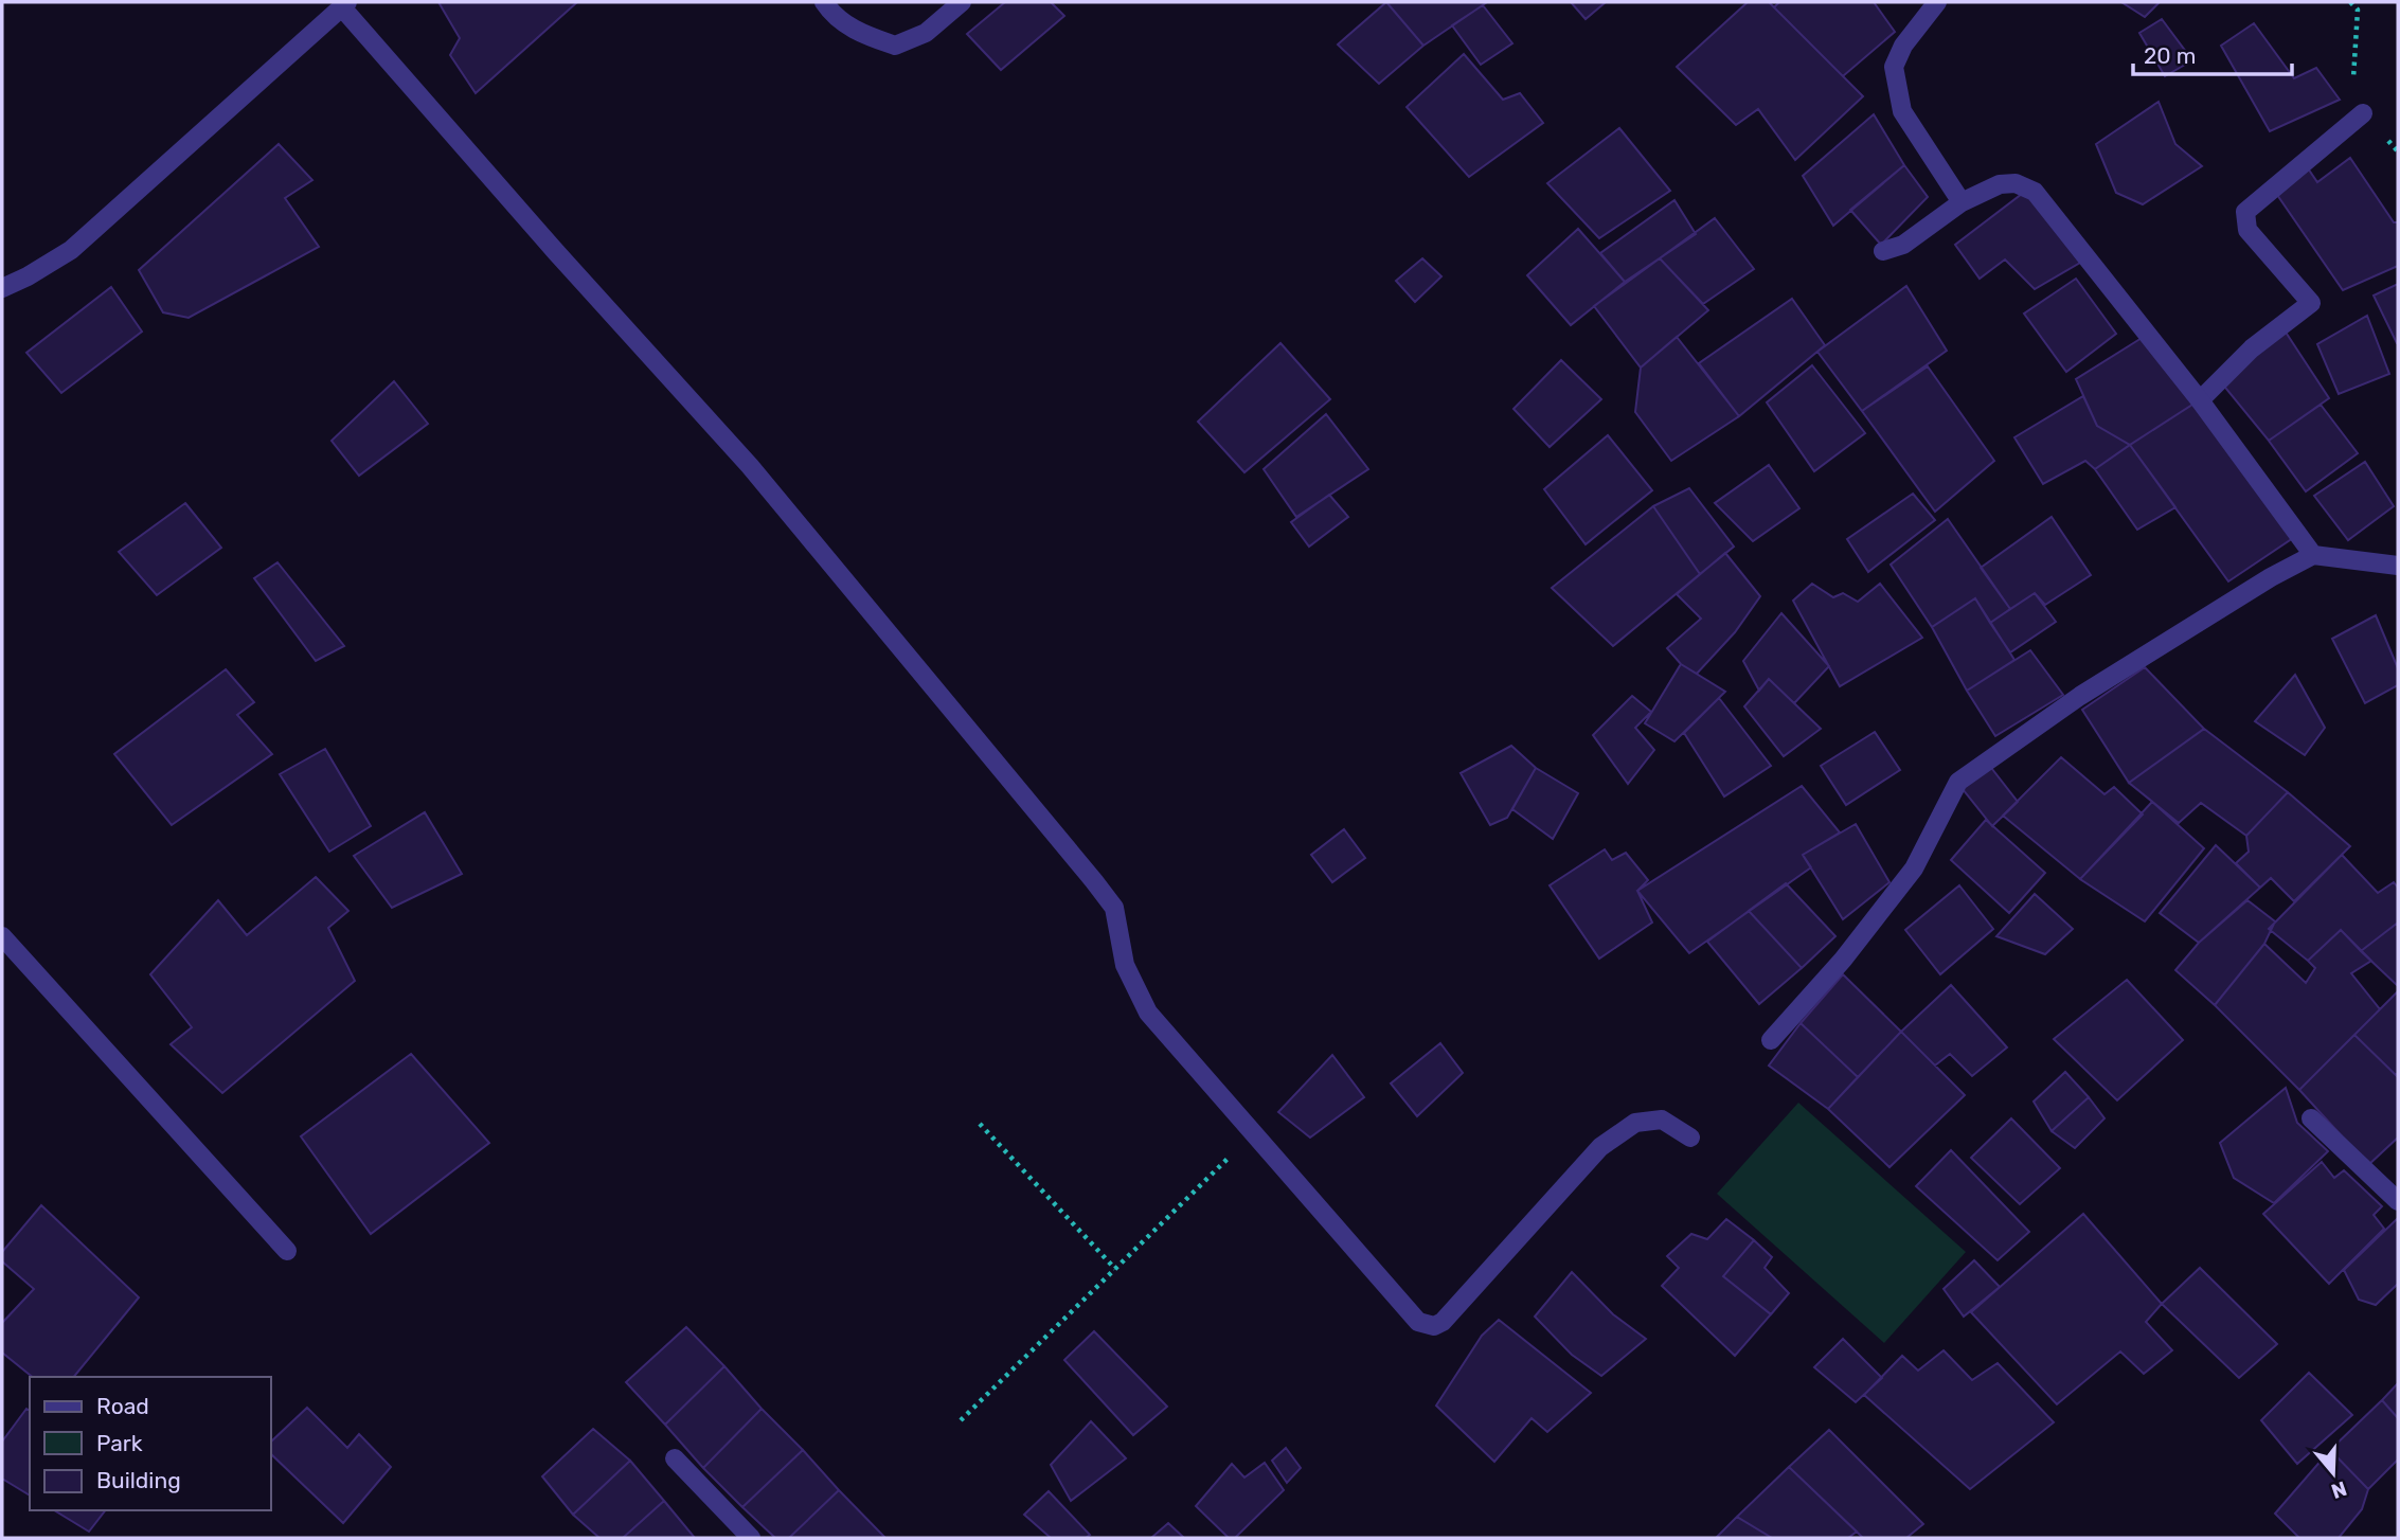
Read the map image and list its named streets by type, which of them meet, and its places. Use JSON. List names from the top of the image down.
{
  "legend": ["Road", "Park", "Building"],
  "scale_bar": "20 m",
  "north": "bottom"
}
